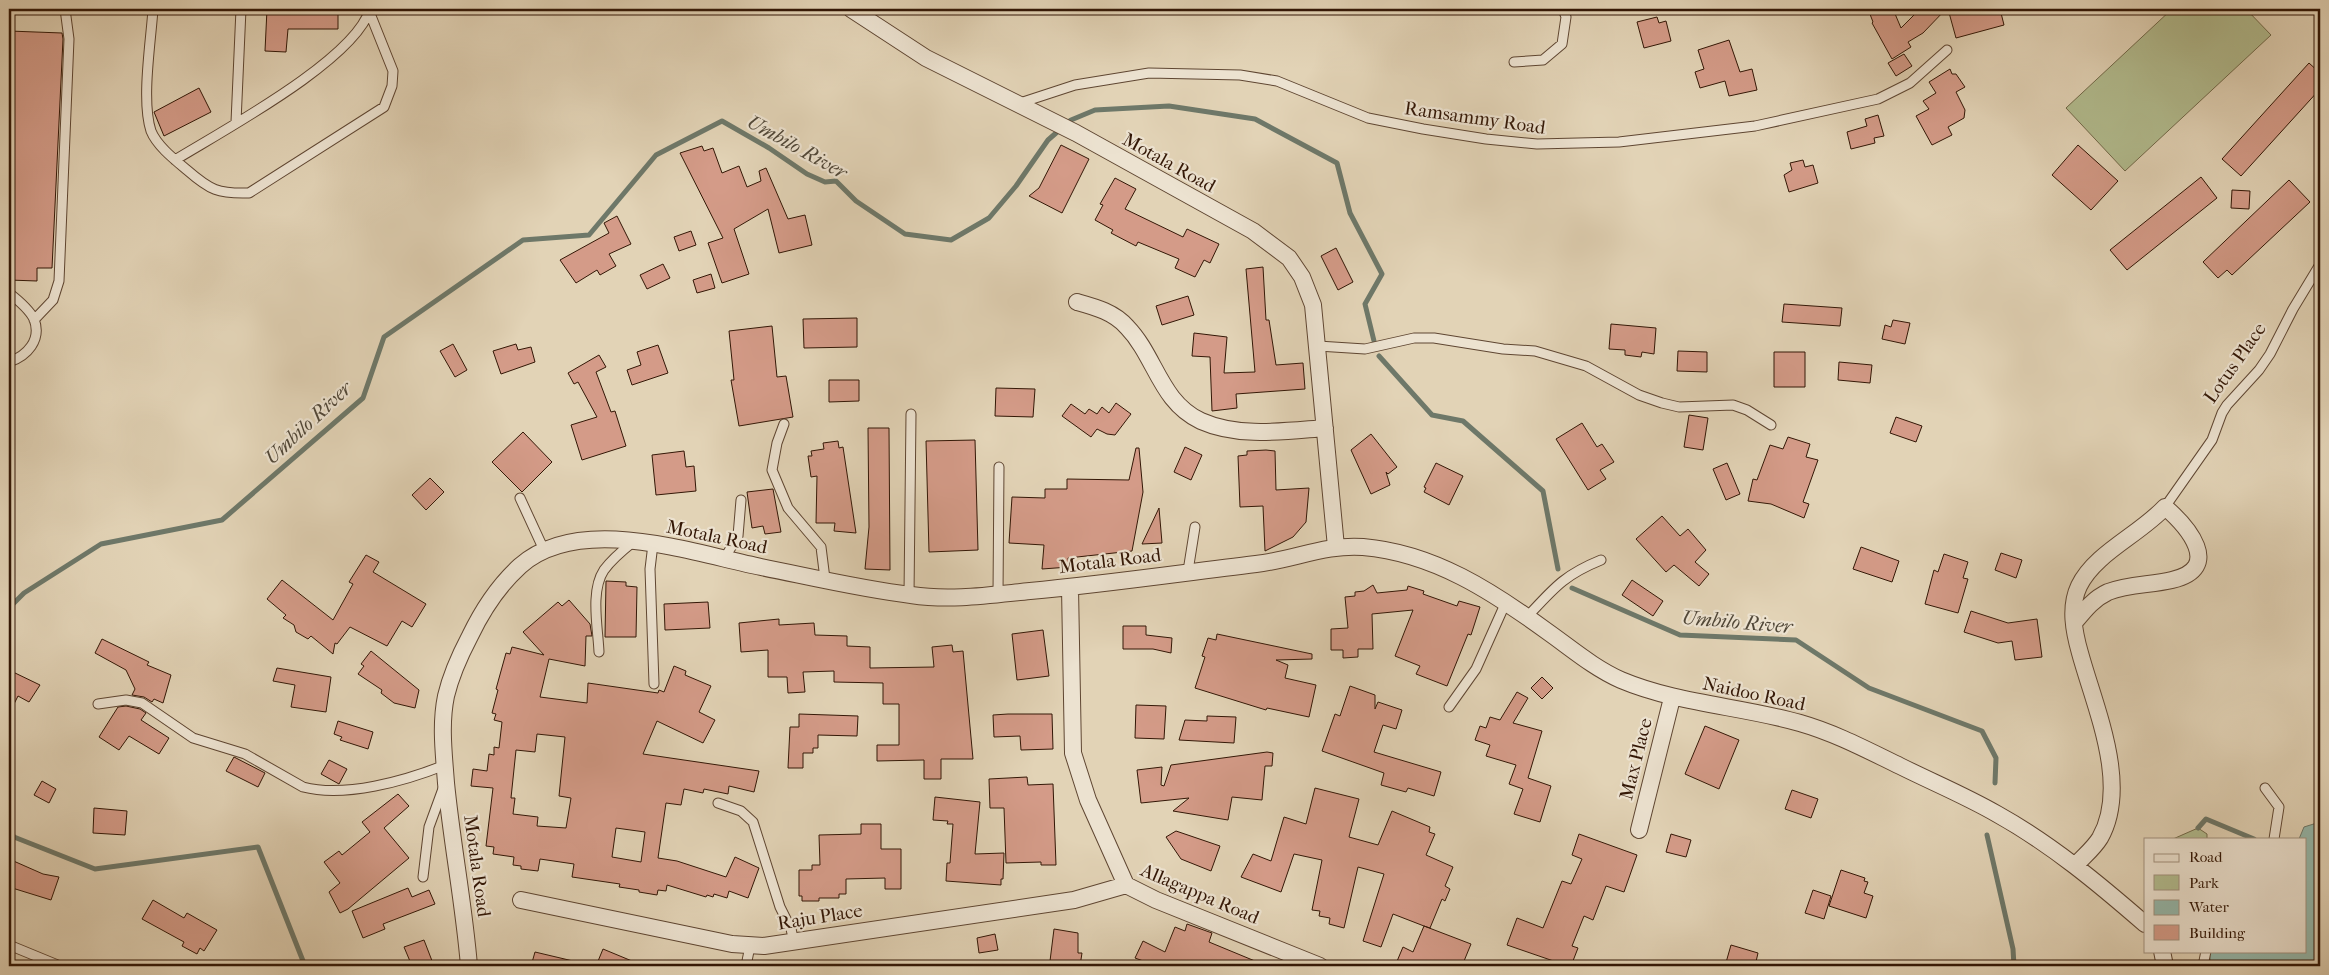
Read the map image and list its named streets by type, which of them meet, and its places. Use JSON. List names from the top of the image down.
{
  "streets": {
    "street": [
      "Motala Road",
      "Lotus Place",
      "Naidoo Road",
      "Max Place",
      "Allagappa Road",
      "Raju Place"
    ],
    "lane": ["Ramsammy Road"]
  },
  "crossings": [
    ["Ramsammy Road", "Motala Road"],
    ["Motala Road", "Naidoo Road"],
    ["Motala Road", "Allagappa Road"],
    ["Lotus Place", "Naidoo Road"],
    ["Naidoo Road", "Max Place"],
    ["Allagappa Road", "Raju Place"]
  ],
  "water": ["Umbilo River"],
  "legend": [
    "Road",
    "Park",
    "Water",
    "Building"
  ]
}
